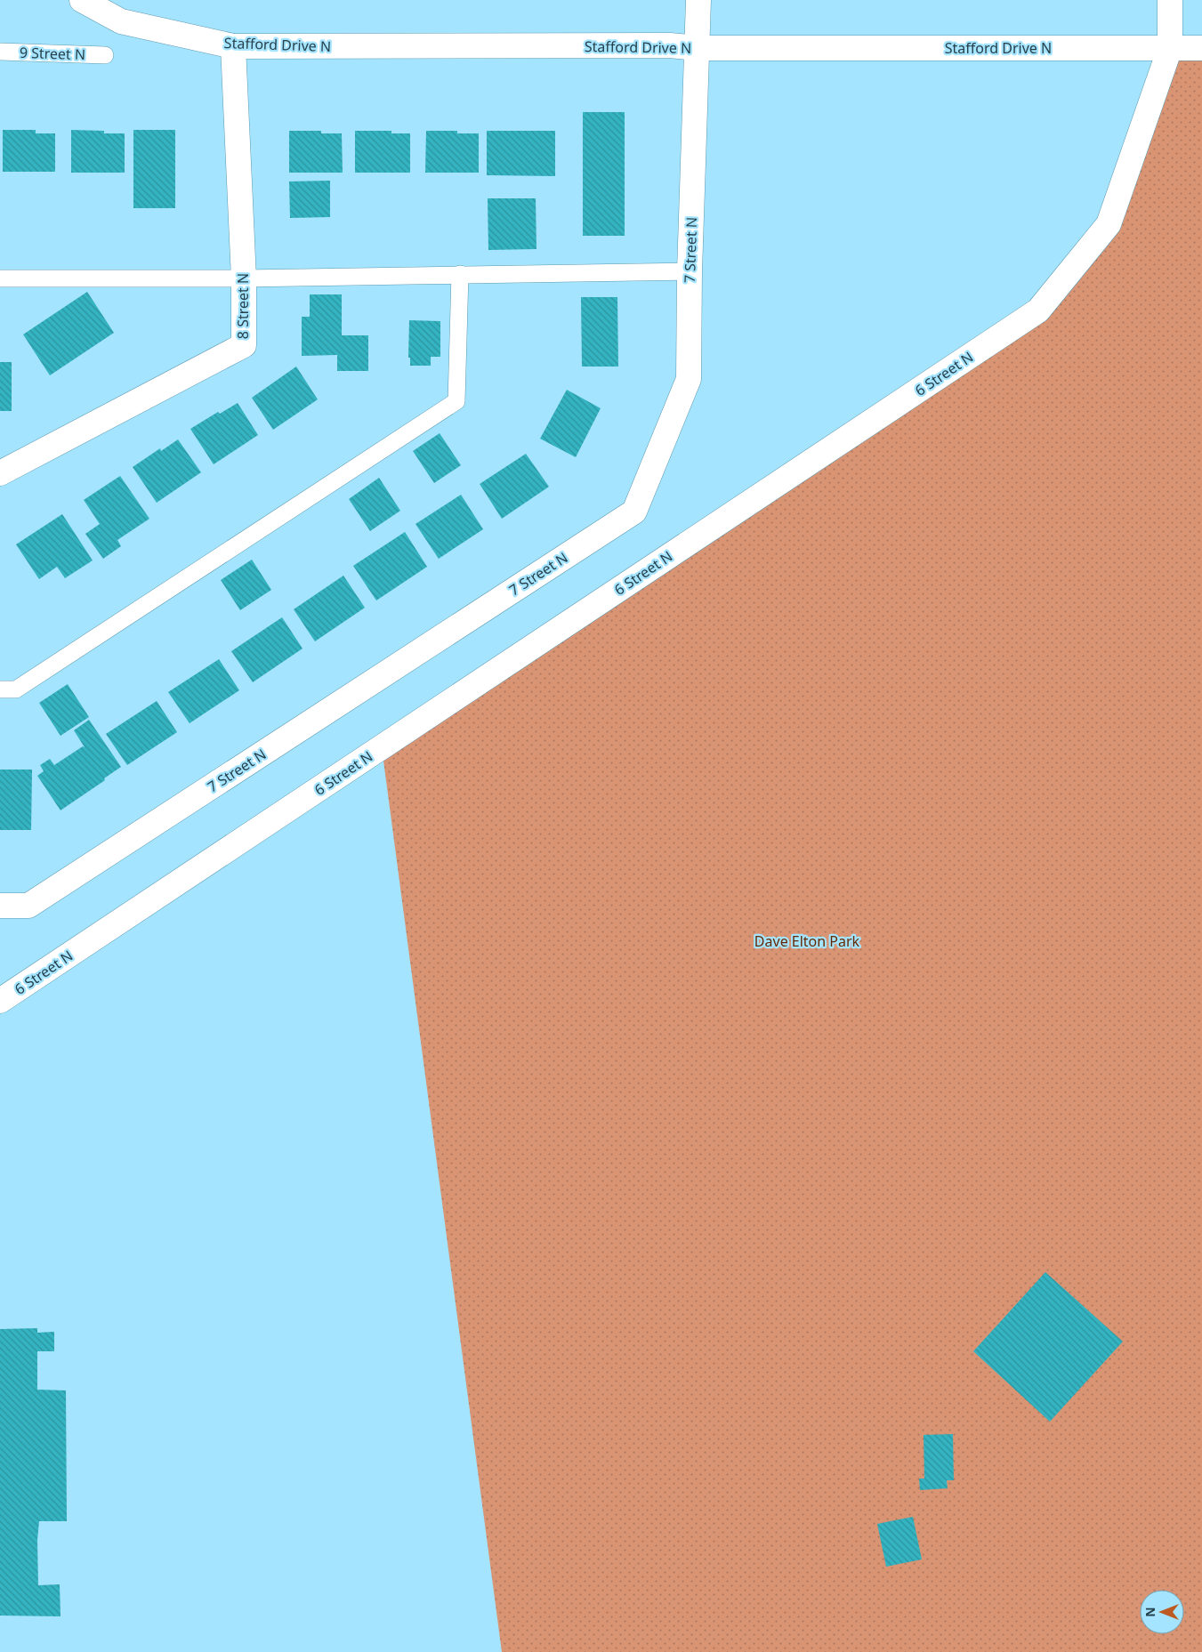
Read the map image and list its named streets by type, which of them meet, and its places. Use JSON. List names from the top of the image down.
{
  "streets": {
    "street": [
      "Stafford Drive N",
      "7 Street N",
      "8 Street N",
      "6 Street N"
    ],
    "lane": ["9 Street N"]
  },
  "crossings": [
    ["Stafford Drive N", "7 Street N"],
    ["Stafford Drive N", "8 Street N"],
    ["Stafford Drive N", "6 Street N"]
  ],
  "parks": ["Dave Elton Park"],
  "north": "left"
}
